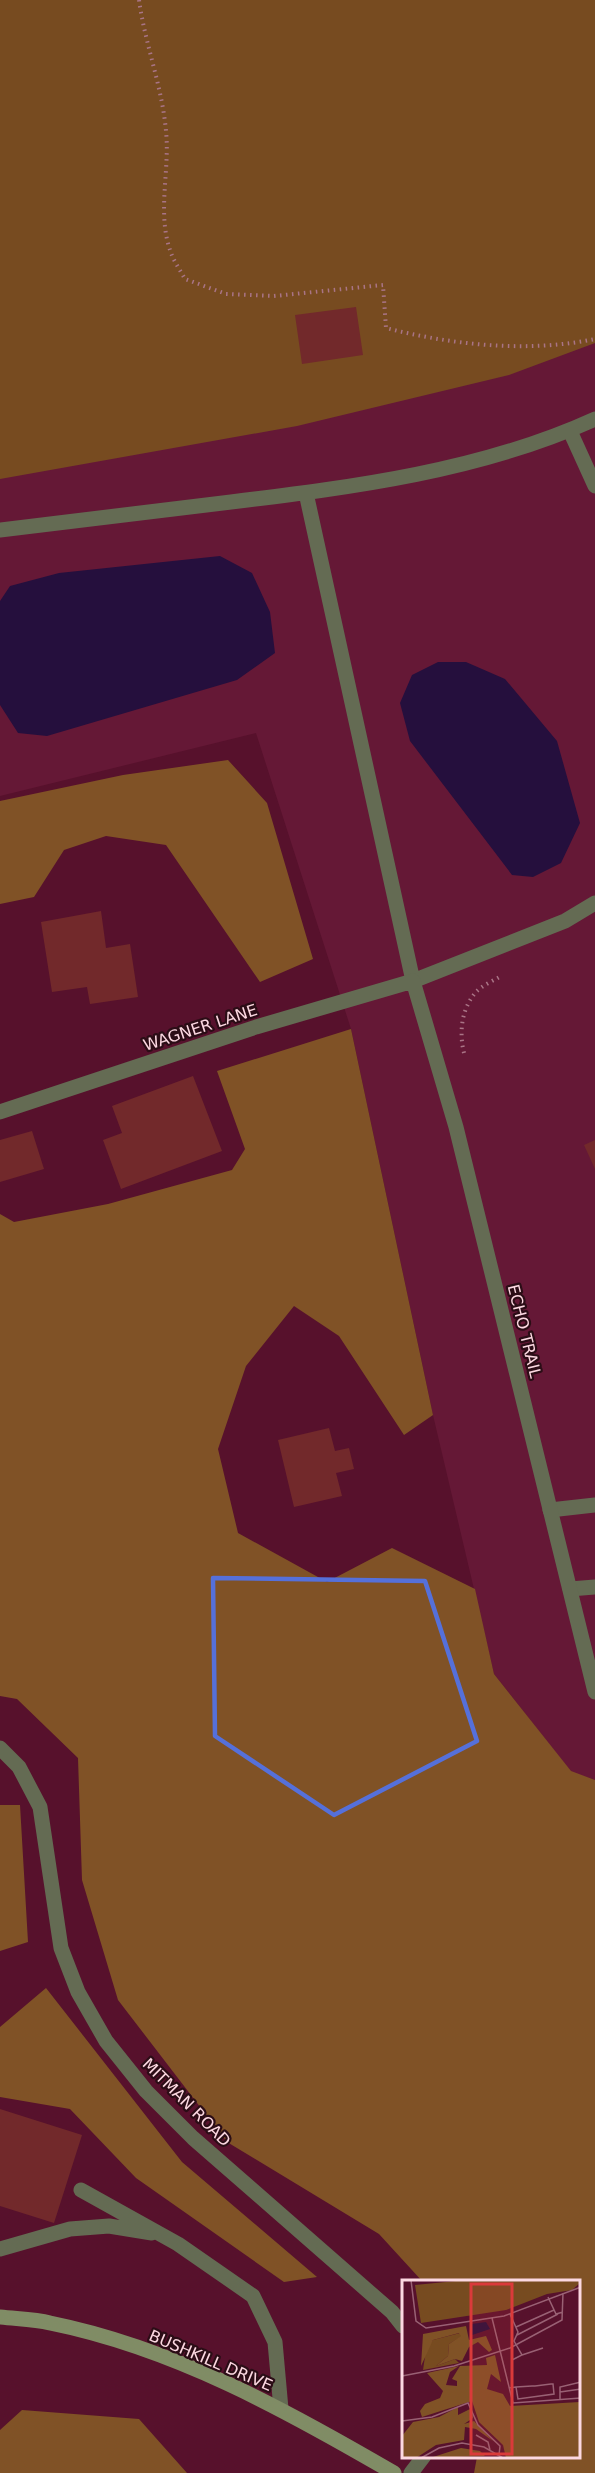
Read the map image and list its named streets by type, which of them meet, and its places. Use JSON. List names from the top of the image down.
{
  "streets": {
    "main road": ["BUSHKILL DRIVE"],
    "street": ["WAGNER LANE", "ECHO TRAIL", "MITMAN ROAD"]
  },
  "crossings": [
    ["WAGNER LANE", "ECHO TRAIL"]
  ]
}
